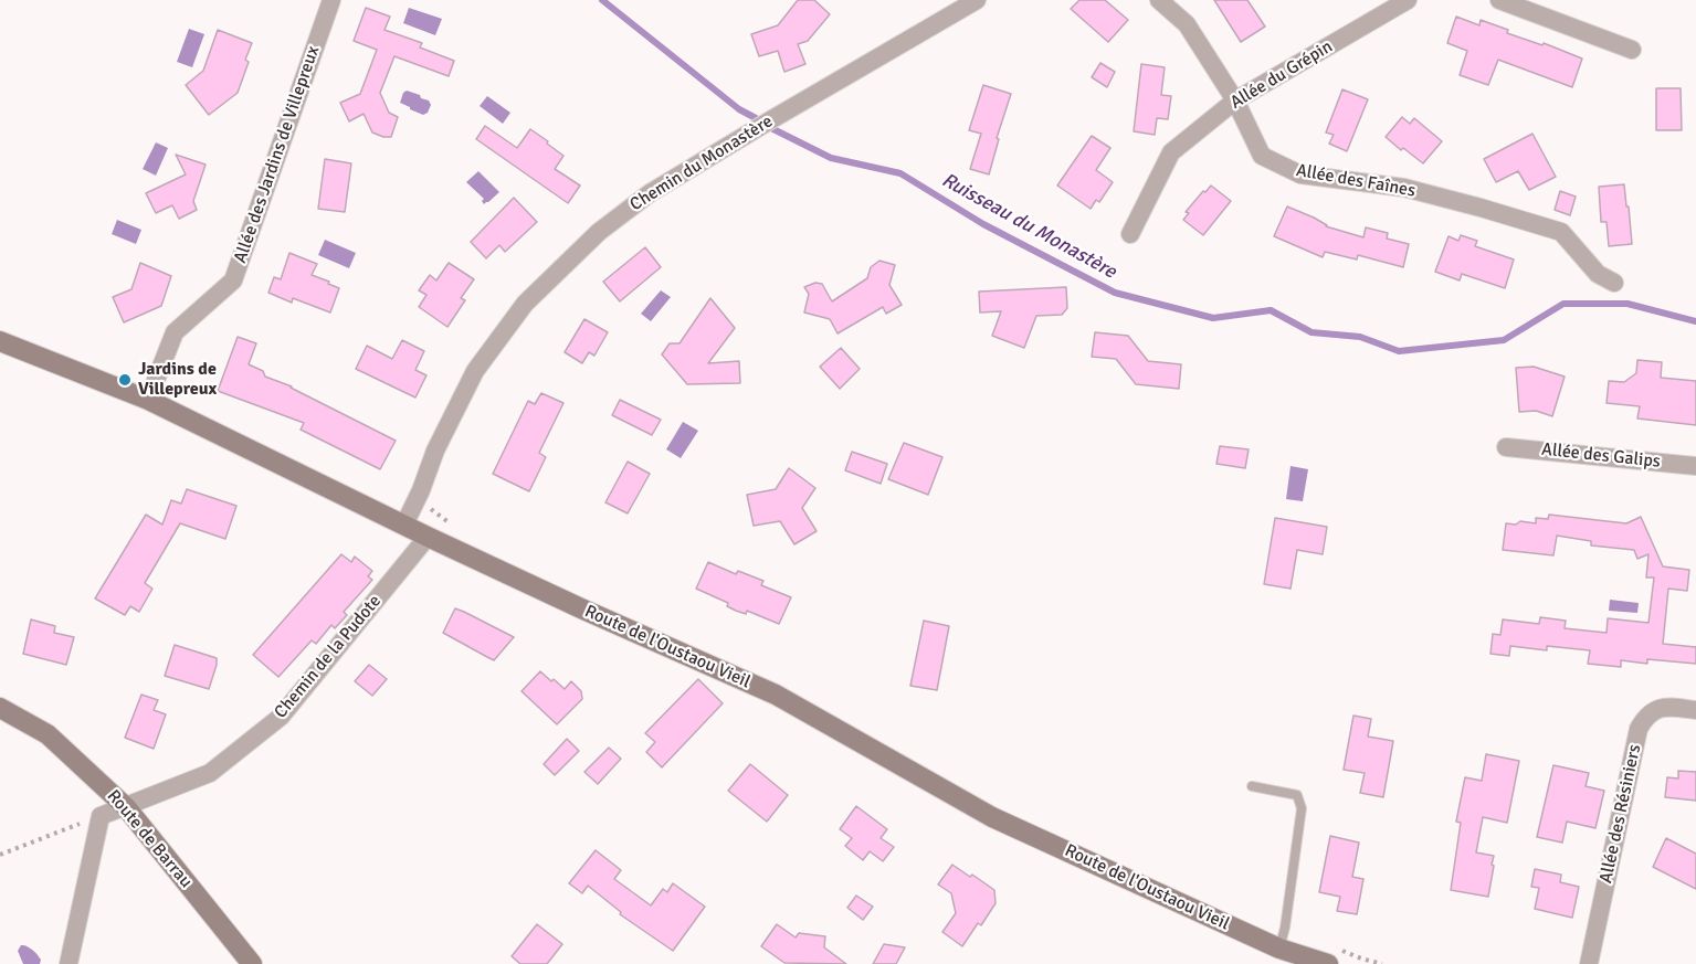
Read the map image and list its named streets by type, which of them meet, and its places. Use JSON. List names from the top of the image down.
{
  "streets": {
    "street": [
      "Allée du Grépin",
      "Allée des Jardins de Villepreux",
      "Chemin du Monastère",
      "Allée des Faînes",
      "Allée des Galips",
      "Route de l'Oustaou Vieil",
      "Chemin de la Pudote",
      "Allée des Résiniers",
      "Route de Barrau"
    ]
  },
  "crossings": [
    ["Allée du Grépin", "Allée des Faînes"],
    ["Allée des Jardins de Villepreux", "Route de l'Oustaou Vieil"],
    ["Chemin du Monastère", "Route de l'Oustaou Vieil"],
    ["Route de l'Oustaou Vieil", "Chemin de la Pudote"],
    ["Chemin de la Pudote", "Route de Barrau"]
  ],
  "water": ["Ruisseau du Monastère"],
  "places": ["Jardins de Villepreux"]
}
